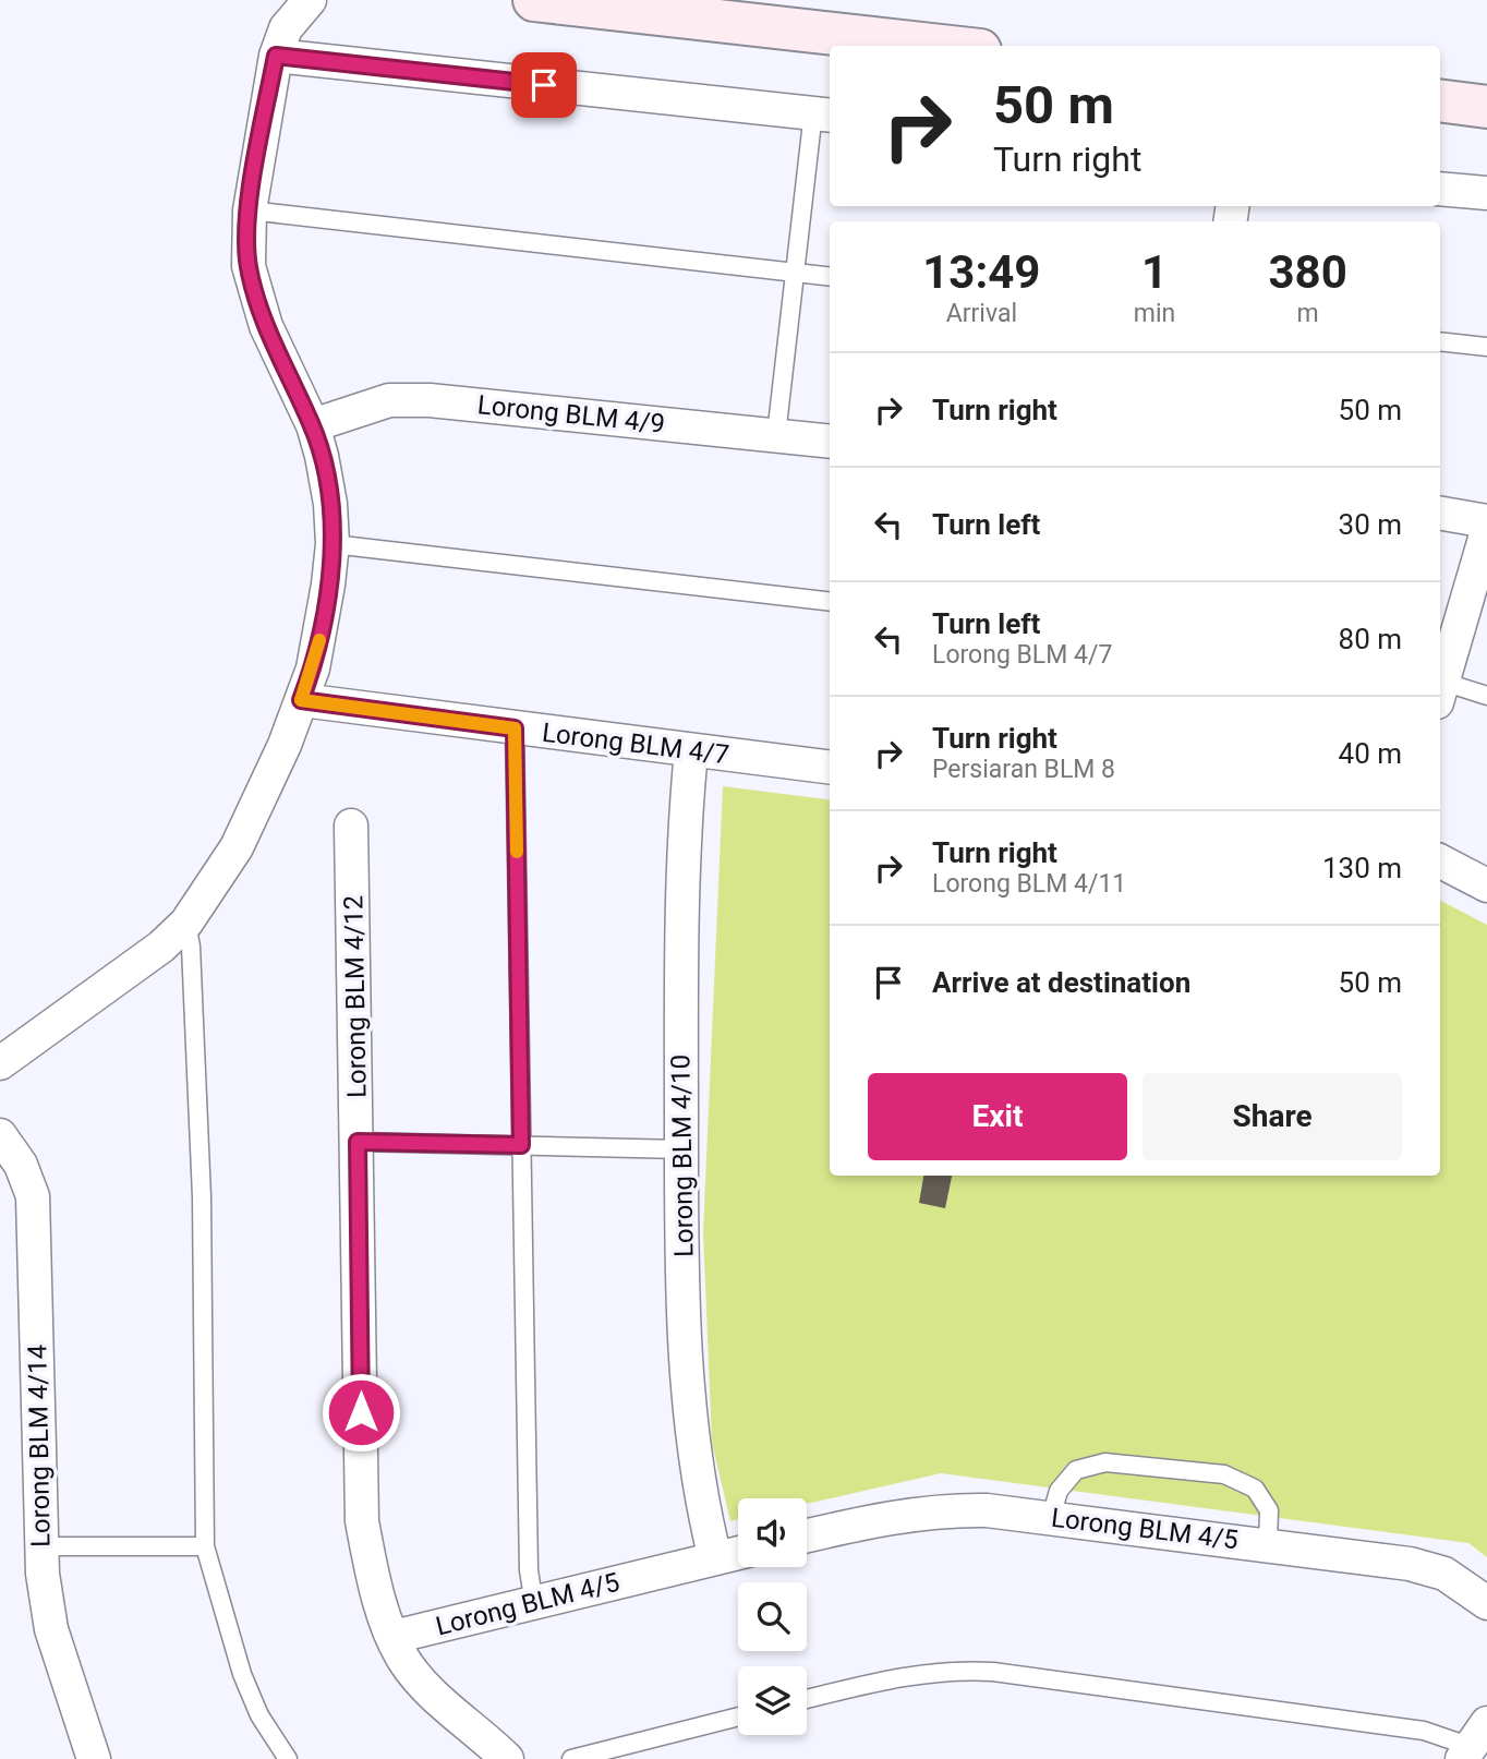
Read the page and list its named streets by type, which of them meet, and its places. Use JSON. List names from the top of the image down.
{
  "streets": {
    "street": [
      "Lorong BLM 4/9",
      "Lorong BLM 4/7",
      "Lorong BLM 4/12",
      "Lorong BLM 4/10",
      "Lorong BLM 4/14",
      "Lorong BLM 4/5"
    ]
  },
  "crossings": [
    ["Lorong BLM 4/7", "Lorong BLM 4/10"],
    ["Lorong BLM 4/12", "Lorong BLM 4/5"],
    ["Lorong BLM 4/10", "Lorong BLM 4/5"]
  ],
  "page": {
    "turn": ["50 m", "Turn right"],
    "eta": [
      "13:49",
      "Arrival",
      "1",
      "min",
      "380",
      "m"
    ],
    "list": [
      {
        "name": "Turn right",
        "value": "50 m"
      },
      {
        "name": "Turn left",
        "value": "30 m"
      },
      {
        "name": "Turn left",
        "note": "Lorong BLM 4/7",
        "value": "80 m"
      },
      {
        "name": "Turn right",
        "note": "Persiaran BLM 8",
        "value": "40 m"
      },
      {
        "name": "Turn right",
        "note": "Lorong BLM 4/11",
        "value": "130 m"
      },
      {
        "name": "Arrive at destination",
        "value": "50 m"
      }
    ],
    "buttons": ["Exit", "Share"]
  }
}
